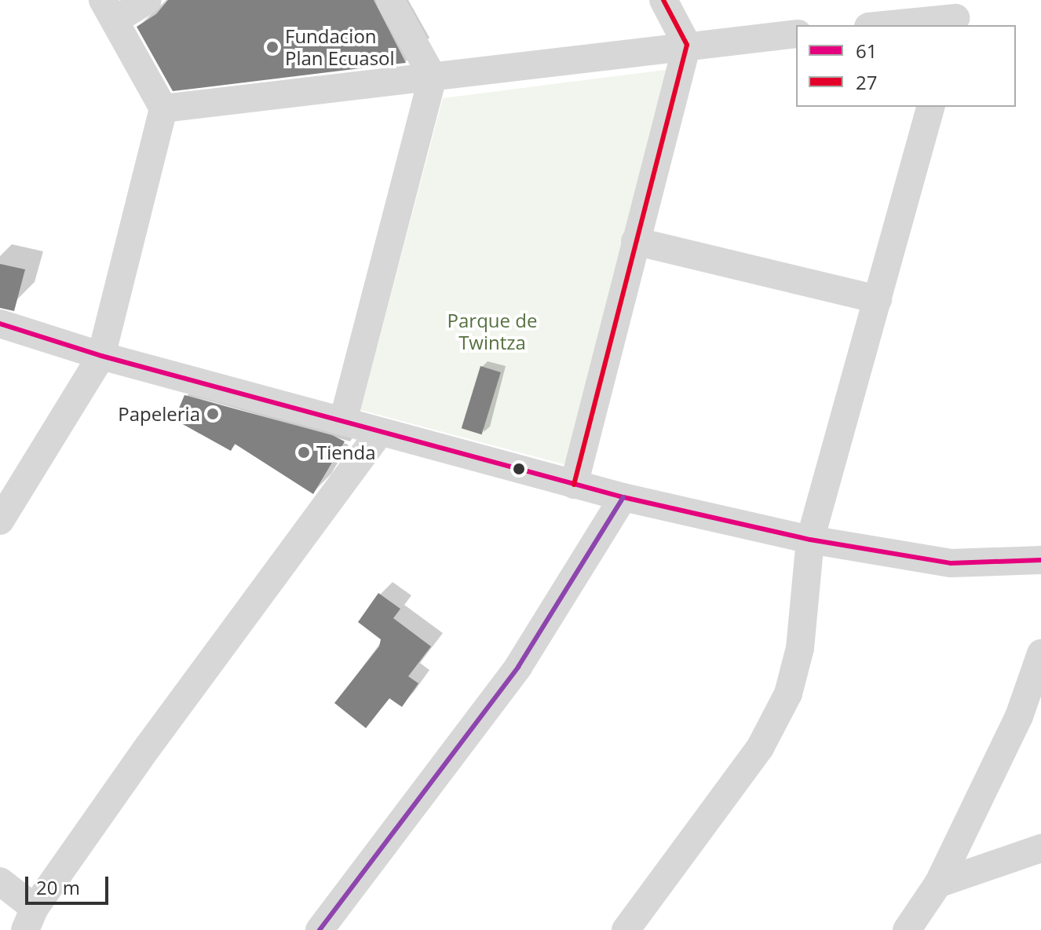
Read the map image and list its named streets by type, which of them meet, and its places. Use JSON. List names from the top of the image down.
{
  "parks": ["Parque de Twintza"],
  "places": ["Fundacion Plan Ecuasol", "Papeleria", "Tienda"],
  "lines": ["transit line 27", "transit line 61"],
  "legend": ["61", "27"],
  "scale_bar": "20 m"
}
